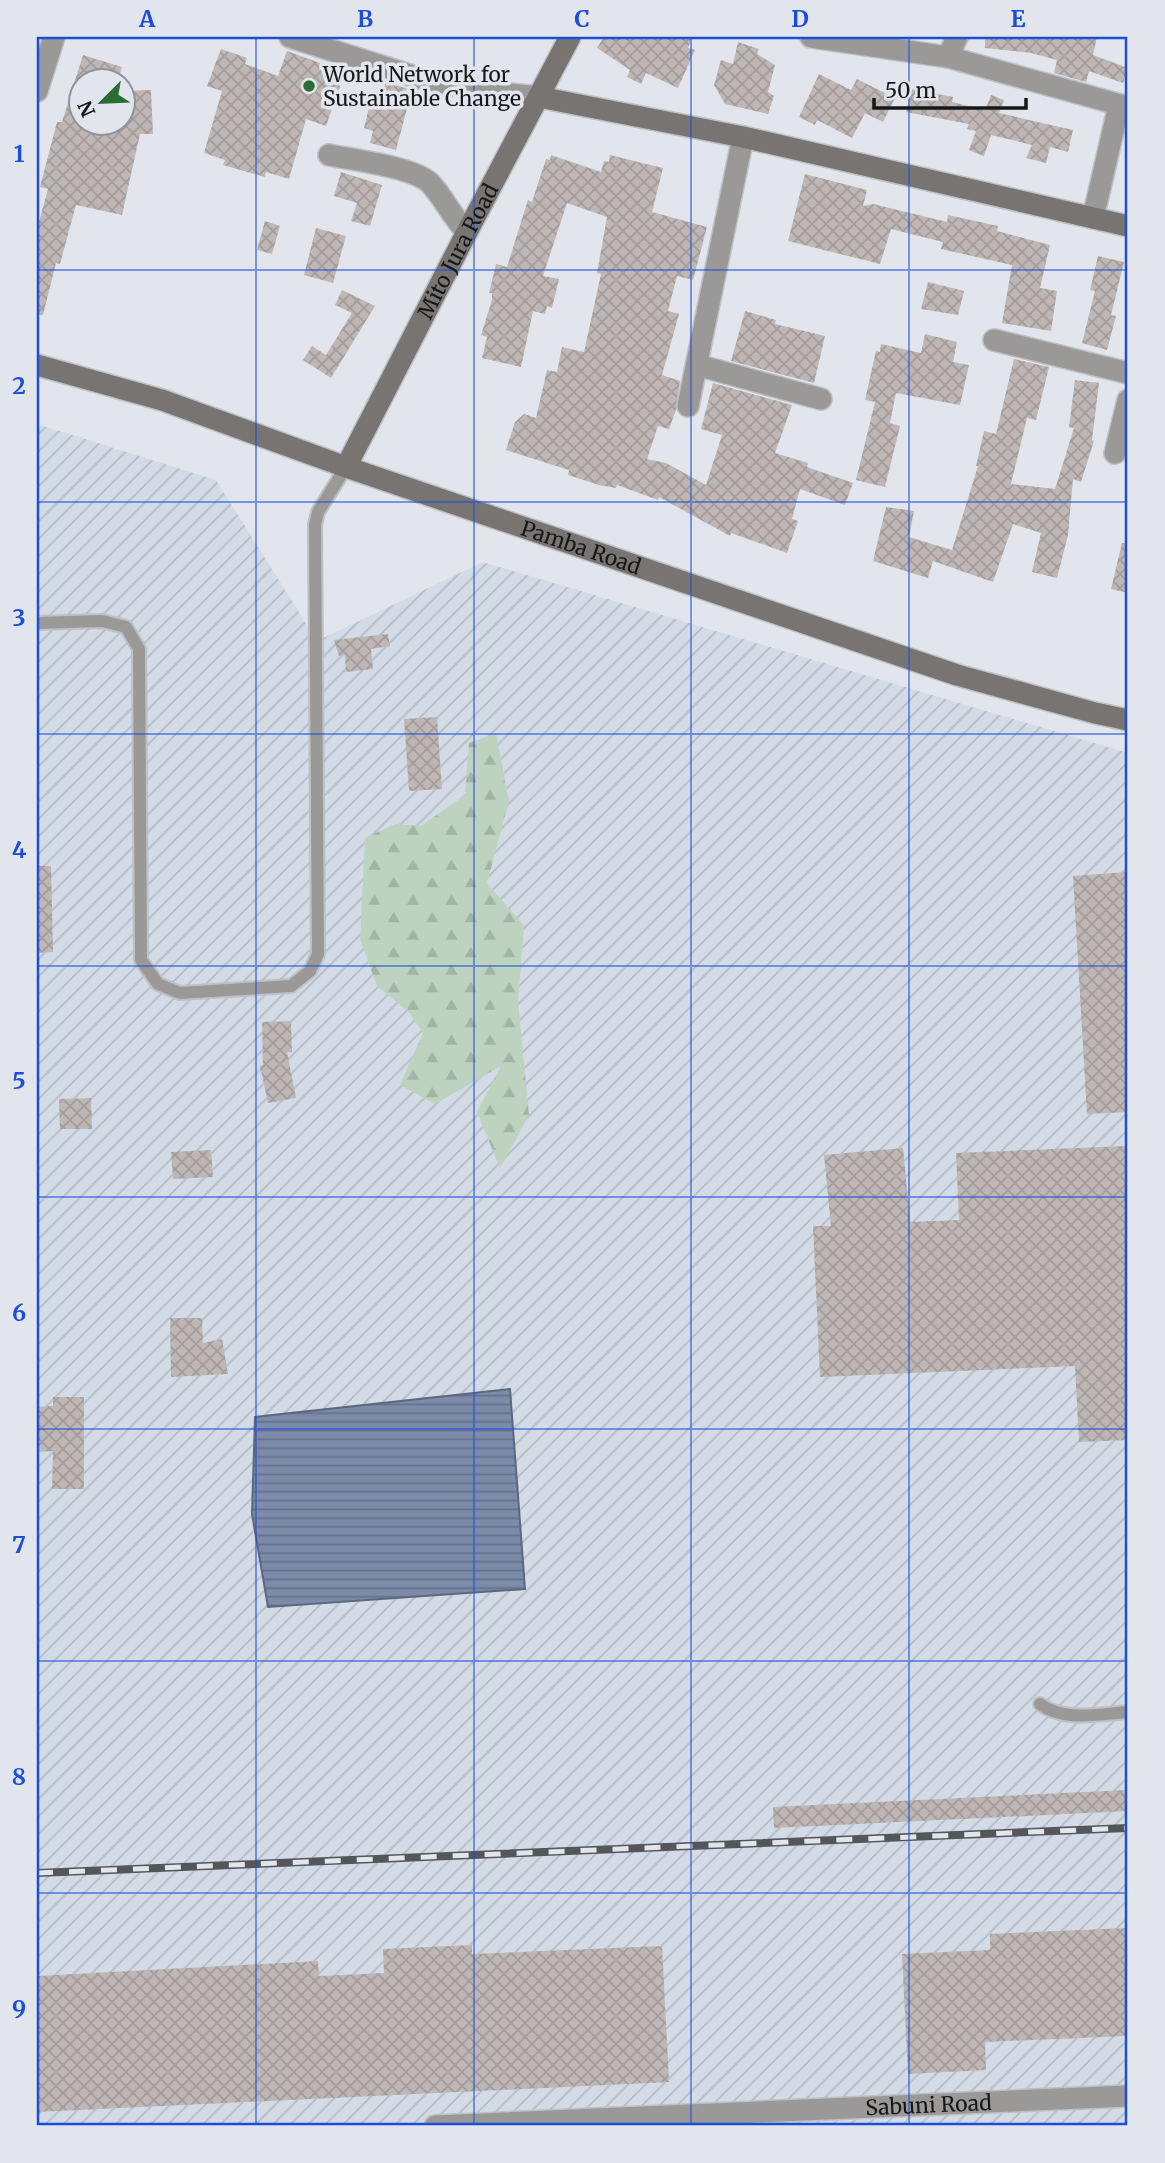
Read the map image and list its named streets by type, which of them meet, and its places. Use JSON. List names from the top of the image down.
{
  "streets": {
    "main road": ["Mito Jura Road", "Pamba Road"],
    "street": ["Sabuni Road"]
  },
  "crossings": [
    ["Mito Jura Road", "Pamba Road"]
  ],
  "places": ["World Network for Sustainable Change"],
  "scale_bar": "50 m",
  "north": "bottom left",
  "grid": {
    "columns": [
      "A",
      "B",
      "C",
      "D",
      "E"
    ],
    "rows": [
      "1",
      "2",
      "3",
      "4",
      "5",
      "6",
      "7",
      "8",
      "9"
    ]
  }
}
